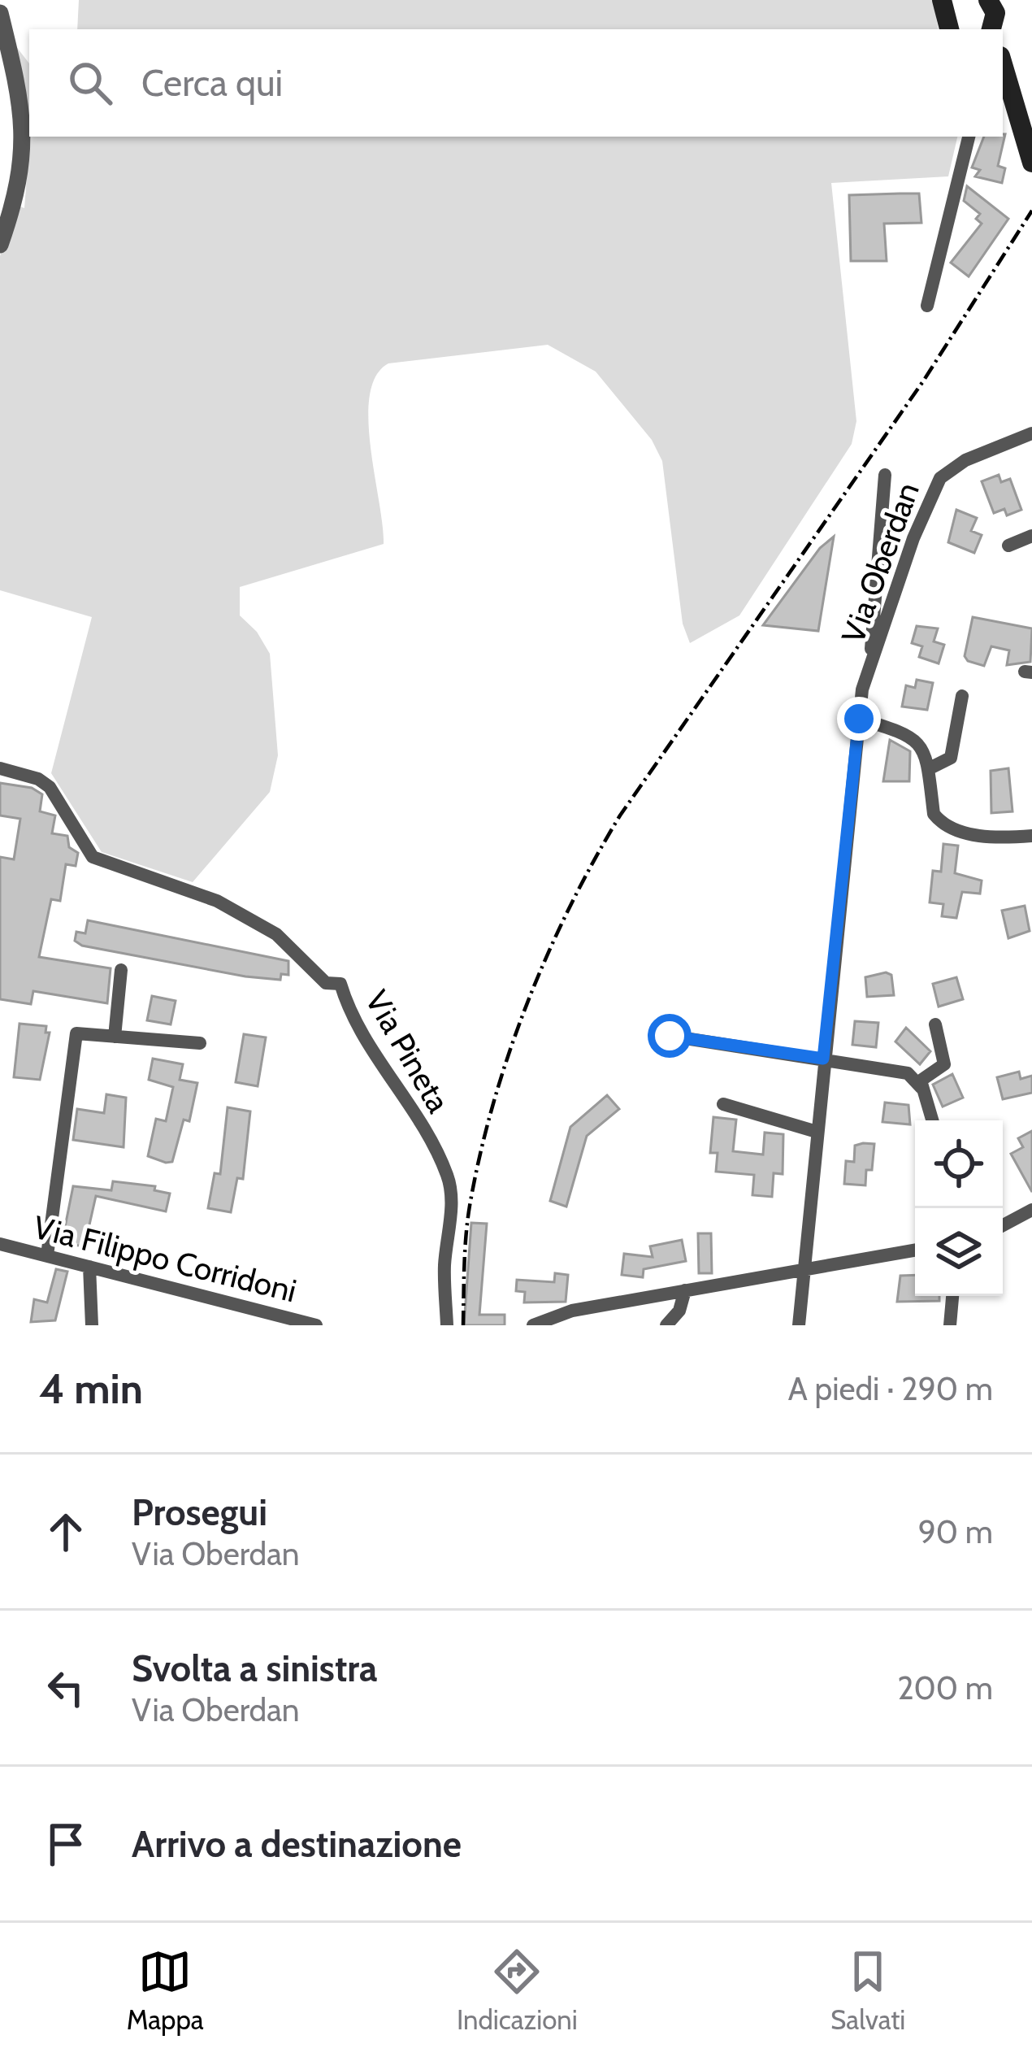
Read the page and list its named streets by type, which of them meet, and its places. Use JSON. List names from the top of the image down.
{
  "streets": {
    "street": ["Via Oberdan", "Via Pineta", "Via Filippo Corridoni"]
  },
  "page": {
    "search": "Cerca qui",
    "heading": ["4 min", "A piedi · 290 m"],
    "list": [
      ["Prosegui", "Via Oberdan", "90 m"],
      ["Svolta a sinistra", "Via Oberdan", "200 m"],
      "Arrivo a destinazione"
    ],
    "nav": ["Mappa", "Indicazioni", "Salvati"]
  }
}
